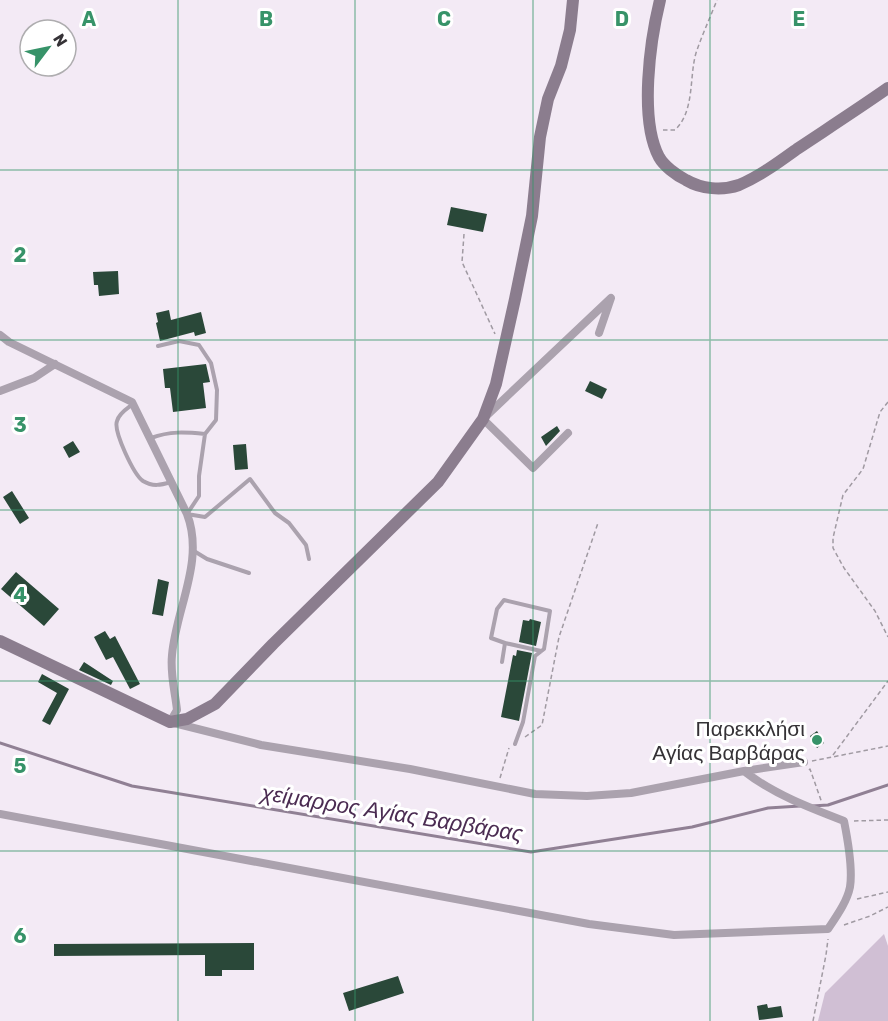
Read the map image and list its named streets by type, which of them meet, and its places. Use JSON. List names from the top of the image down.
{
  "water": ["χείμαρρος Αγίας Βαρβάρας"],
  "places": ["Παρεκκλήσι Αγίας Βαρβάρας"],
  "north": "top right",
  "grid": {
    "columns": [
      "A",
      "B",
      "C",
      "D",
      "E"
    ],
    "rows": [
      "2",
      "3",
      "4",
      "5",
      "6"
    ]
  }
}
